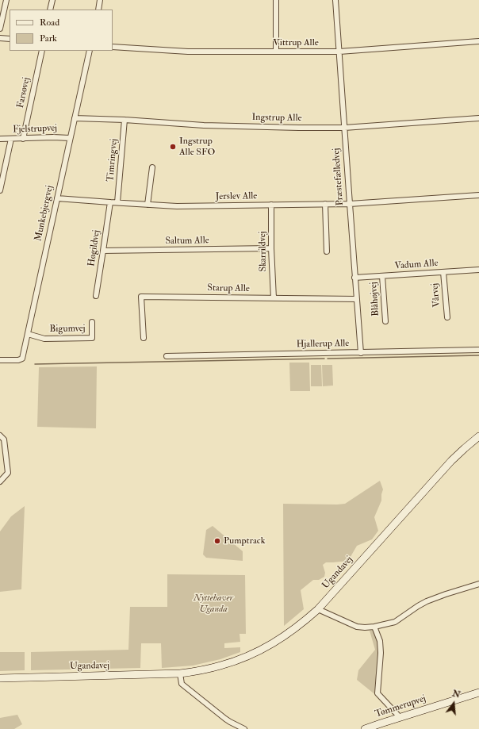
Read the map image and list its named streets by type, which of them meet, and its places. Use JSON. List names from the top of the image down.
{
  "streets": {
    "street": [
      "Vittrup Alle",
      "Farsøvej",
      "Ingstrup Alle",
      "Fjelstrupvej",
      "Timringvej",
      "Præstefælledvej",
      "Jerslev Alle",
      "Munkebjergvej",
      "Saltum Alle",
      "Høgildvej",
      "Skarrildvej",
      "Vadum Alle",
      "Starup Alle",
      "Vårvej",
      "Blåhøjvej",
      "Bigumvej",
      "Hjallerup Alle",
      "Ugandavej",
      "Tømmerupvej"
    ]
  },
  "crossings": [
    ["Vittrup Alle", "Præstefælledvej"],
    ["Farsøvej", "Fjelstrupvej"],
    ["Ingstrup Alle", "Timringvej"],
    ["Ingstrup Alle", "Præstefælledvej"],
    ["Ingstrup Alle", "Munkebjergvej"],
    ["Fjelstrupvej", "Munkebjergvej"],
    ["Timringvej", "Jerslev Alle"],
    ["Præstefælledvej", "Jerslev Alle"],
    ["Præstefælledvej", "Vadum Alle"],
    ["Præstefælledvej", "Starup Alle"],
    ["Præstefælledvej", "Hjallerup Alle"],
    ["Jerslev Alle", "Munkebjergvej"],
    ["Jerslev Alle", "Høgildvej"],
    ["Jerslev Alle", "Skarrildvej"],
    ["Munkebjergvej", "Bigumvej"],
    ["Saltum Alle", "Høgildvej"],
    ["Saltum Alle", "Skarrildvej"],
    ["Skarrildvej", "Starup Alle"],
    ["Vadum Alle", "Vårvej"],
    ["Vadum Alle", "Blåhøjvej"]
  ],
  "parks": ["Nyttehaver Uganda"],
  "places": ["Ingstrup Alle SFO", "Pumptrack"],
  "legend": ["Road", "Park"],
  "north": "top"
}
